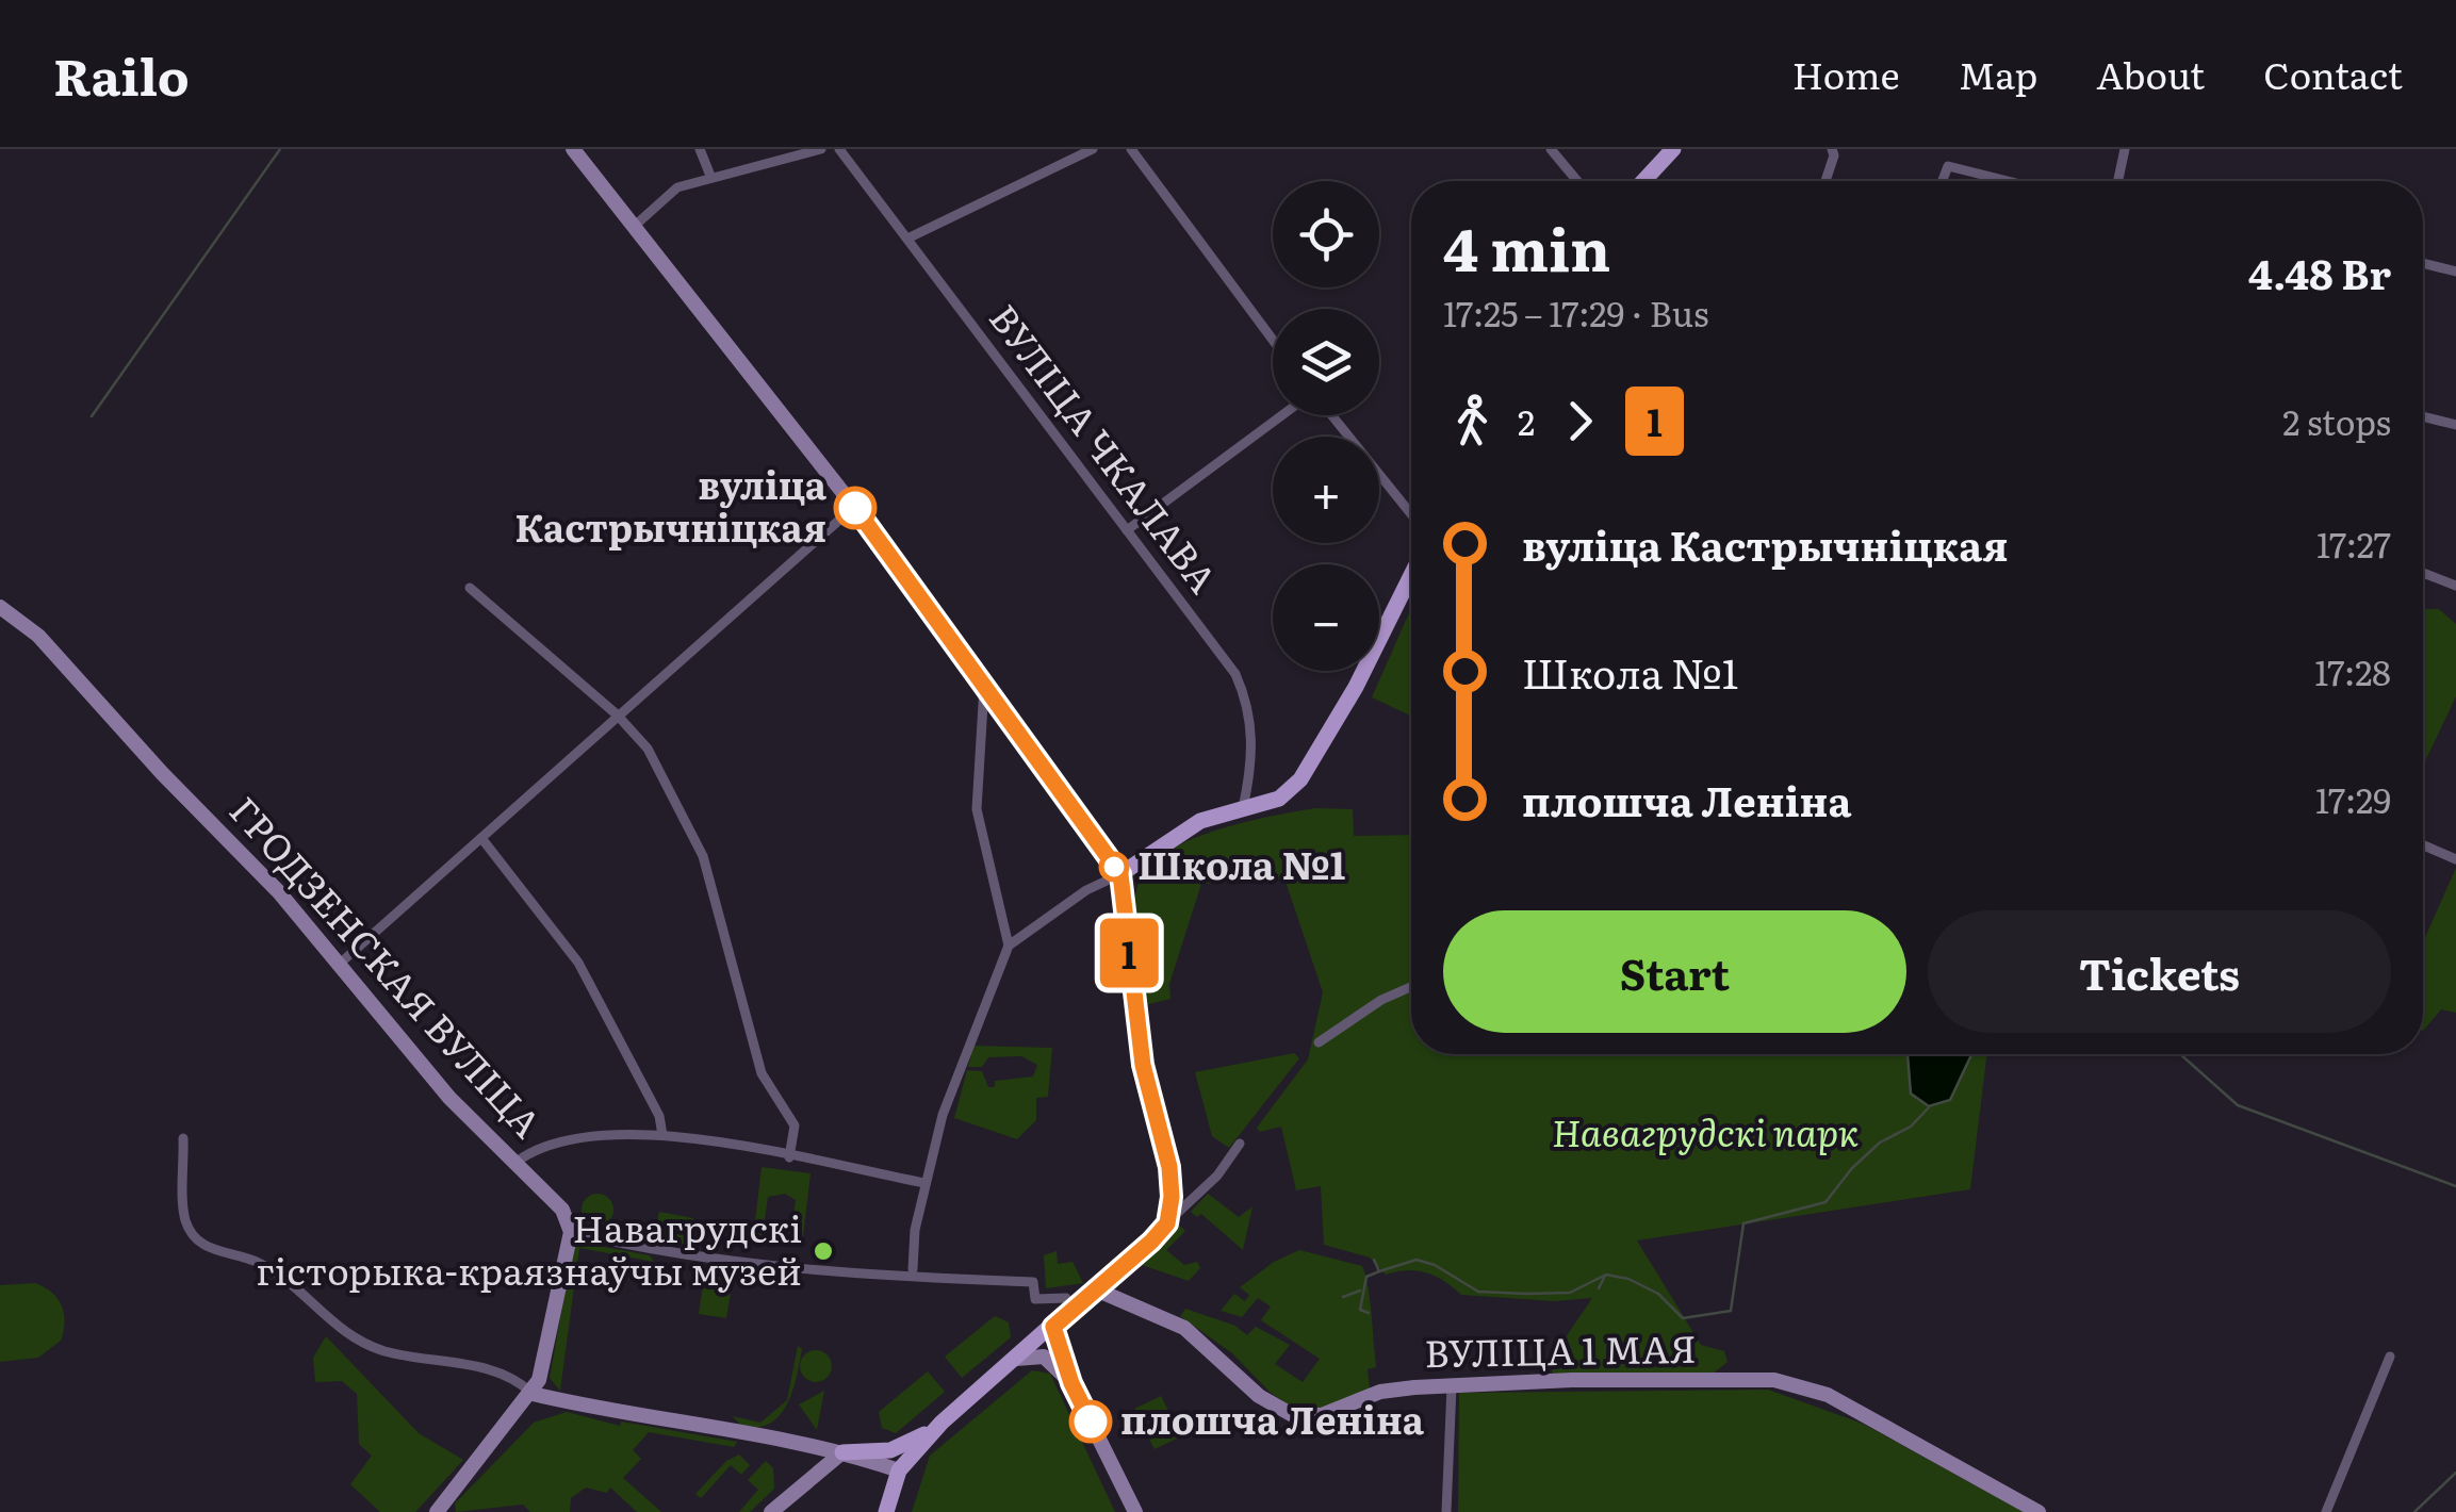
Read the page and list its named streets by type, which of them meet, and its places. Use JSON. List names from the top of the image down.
{
  "streets": {
    "street": ["ВУЛІЦА ЧКАЛАВА", "ГРОДЗЕНСКАЯ ВУЛІЦА", "ВУЛІЦА 1 МАЯ"]
  },
  "parks": ["Навагрудскі парк"],
  "places": [
    "вуліца Кастрычніцкая",
    "Школа №1",
    "Навагрудскі гісторыка-краязнаўчы музей",
    "плошча Леніна"
  ],
  "lines": ["bus line 1"],
  "page": {
    "header": "Railo",
    "nav": [
      "Home",
      "Map",
      "About",
      "Contact"
    ],
    "on_map": "1",
    "map_buttons": ["+", "−"],
    "heading": ["4 min", "17:25 – 17:29 · Bus", "4.48 Br"],
    "legs": ["2", "1", "2 stops"],
    "list": [
      {
        "name": "вуліца Кастрычніцкая",
        "value": "17:27"
      },
      {
        "name": "Школа №1",
        "value": "17:28"
      },
      {
        "name": "плошча Леніна",
        "value": "17:29"
      }
    ],
    "buttons": ["Start", "Tickets"]
  }
}
